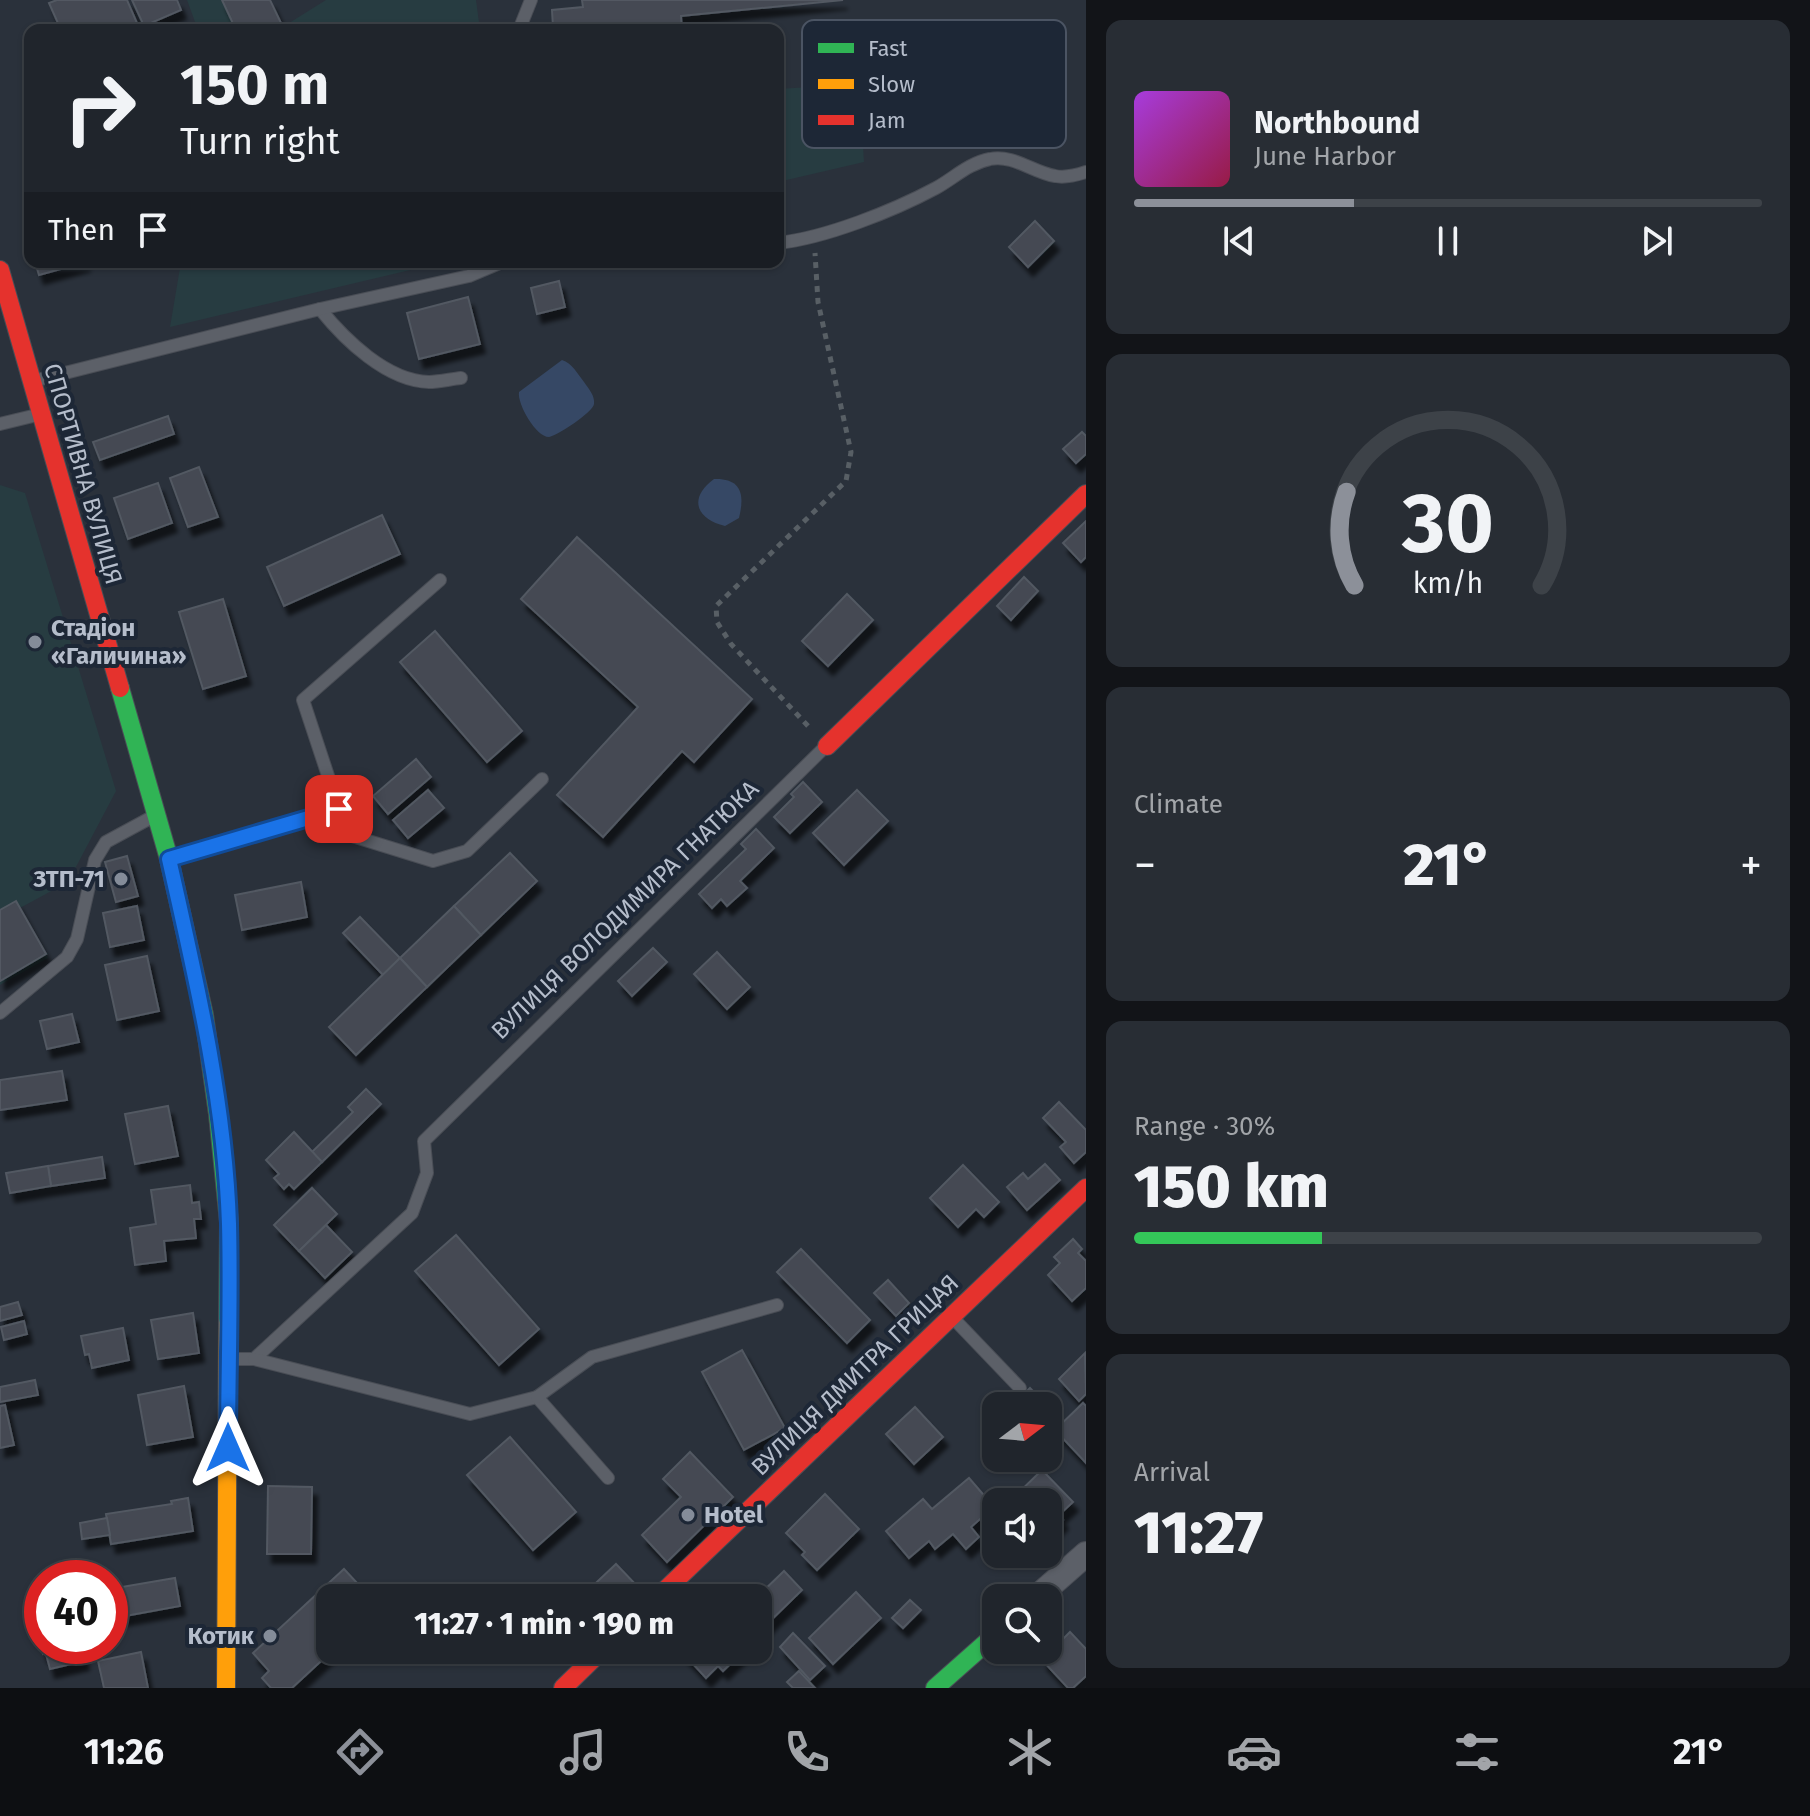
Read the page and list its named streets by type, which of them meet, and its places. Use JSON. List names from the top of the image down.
{
  "streets": {
    "street": ["СПОРТИВНА ВУЛИЦЯ", "ВУЛИЦЯ ВОЛОДИМИРА ГНАТЮКА", "ВУЛИЦЯ ДМИТРА ГРИЦАЯ"]
  },
  "places": [
    "Стадіон «Галичина»",
    "ЗТП-71",
    "Hotel",
    "Котик"
  ],
  "legend": ["Fast", "Slow", "Jam"],
  "north": "right",
  "page": {
    "turn": ["150 m", "Turn right"],
    "song": ["Northbound", "June Harbor"],
    "then": "Then",
    "tile": [
      "Climate",
      ["Range · 30%", "150 km"],
      ["Arrival", "11:27"]
    ],
    "heat": ["−", "21°", "+"],
    "limit": "40",
    "trip": "11:27 · 1 min · 190 m",
    "tabs": ["11:26", "21°"],
    "gauge": ["30", "km/h"]
  }
}
